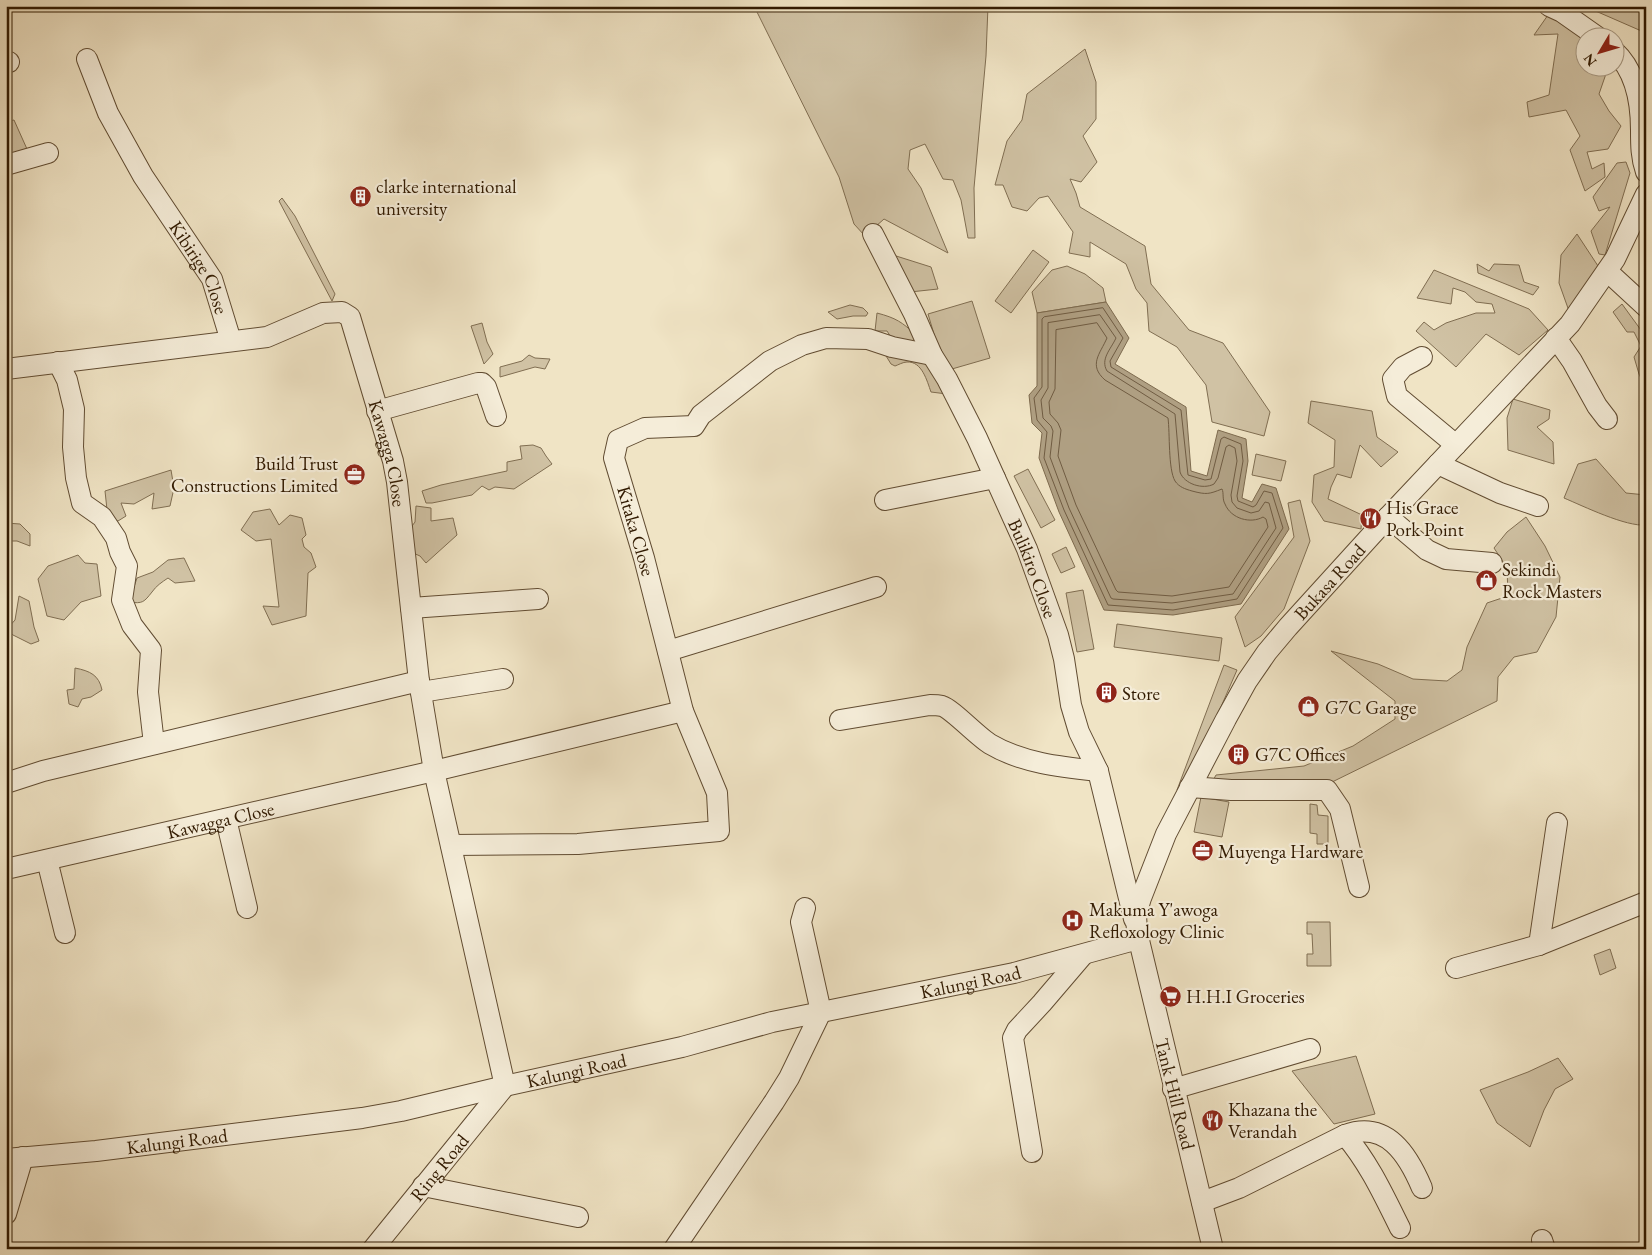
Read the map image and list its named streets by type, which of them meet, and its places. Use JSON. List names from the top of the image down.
{
  "streets": {
    "street": [
      "Kibirige Close",
      "Kawagga Close",
      "Kitaka Close",
      "Bulikiro Close",
      "Bukasa Road",
      "Kalungi Road",
      "Tank Hill Road",
      "Ring Road"
    ]
  },
  "crossings": [
    ["Kibirige Close", "Kawagga Close"],
    ["Kawagga Close", "Kitaka Close"],
    ["Kawagga Close", "Kalungi Road"],
    ["Kawagga Close", "Ring Road"],
    ["Kitaka Close", "Bulikiro Close"],
    ["Bulikiro Close", "Bukasa Road"],
    ["Bulikiro Close", "Kalungi Road"],
    ["Bulikiro Close", "Tank Hill Road"],
    ["Bukasa Road", "Kalungi Road"],
    ["Bukasa Road", "Tank Hill Road"],
    ["Kalungi Road", "Tank Hill Road"],
    ["Kalungi Road", "Ring Road"]
  ],
  "places": {
    "building": ["clarke international university", "Store", "G7C Offices"],
    "office": ["Build Trust Constructions Limited", "Muyenga Hardware"],
    "restaurant": ["His Grace Pork Point", "Khazana the Verandah"],
    "shop": ["Sekindi Rock Masters", "G7C Garage"],
    "hospital": ["Makuma Y'awoga Refloxology Clinic"],
    "supermarket": ["H.H.I Groceries"]
  },
  "north": "bottom left"
}
